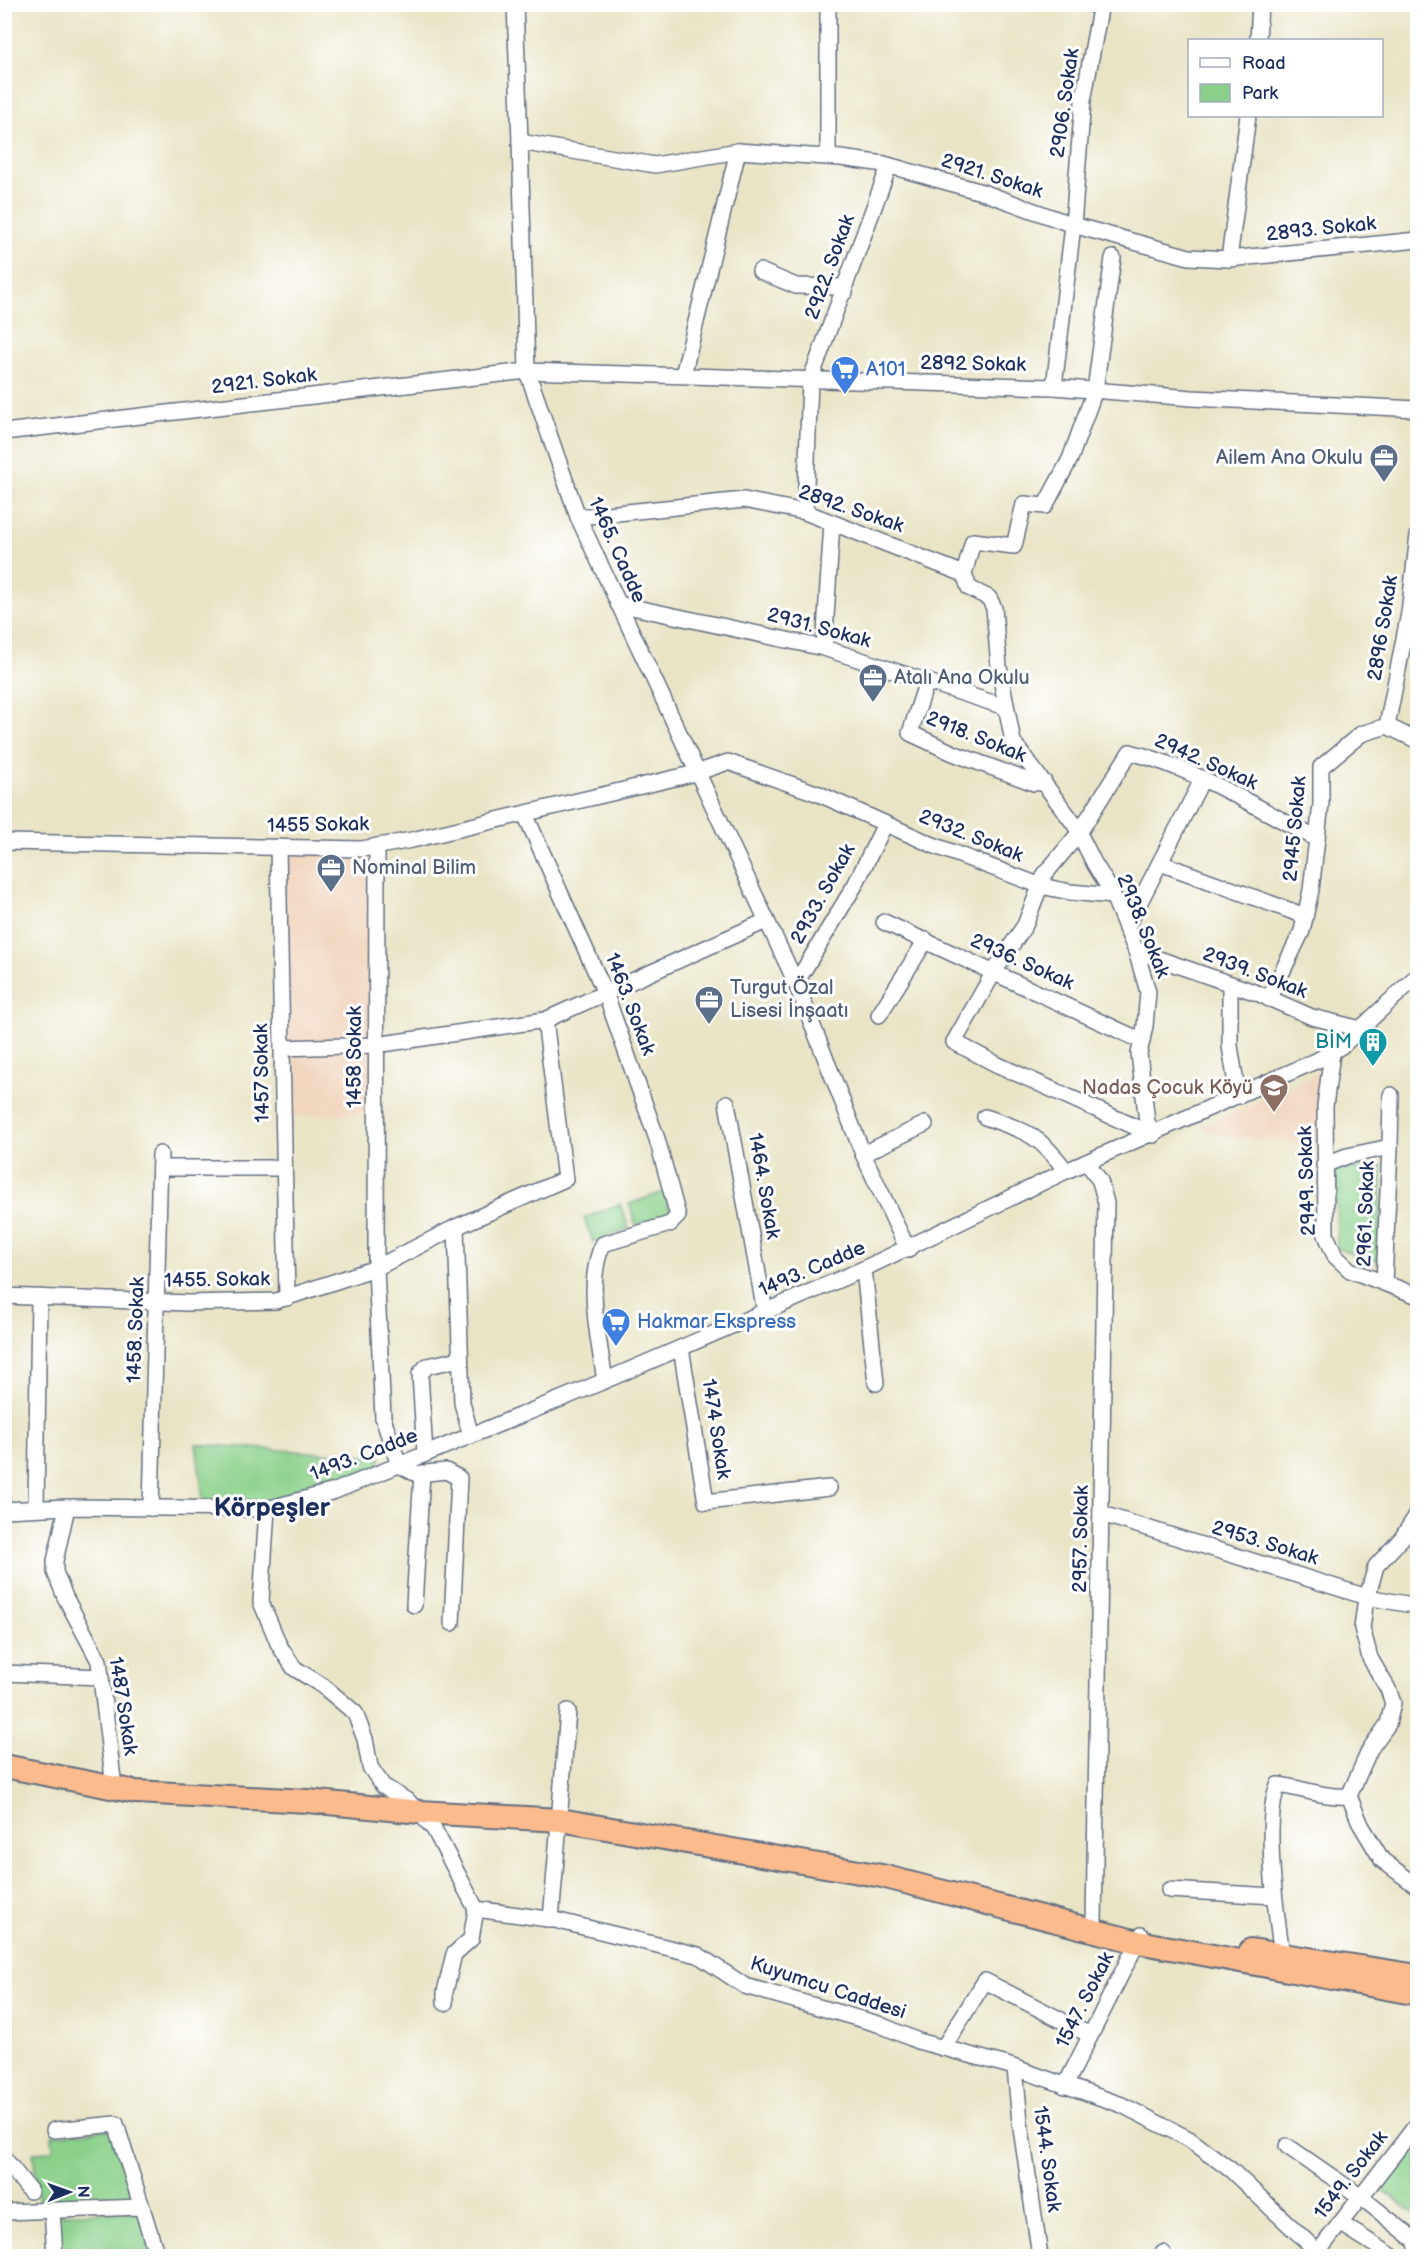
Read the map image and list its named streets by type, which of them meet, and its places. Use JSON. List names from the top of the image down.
{
  "streets": {
    "street": [
      "2906. Sokak",
      "2921. Sokak",
      "2893. Sokak",
      "2922. Sokak",
      "2892 Sokak",
      "2892. Sokak",
      "1465. Cadde",
      "2931. Sokak",
      "2896 Sokak",
      "2918. Sokak",
      "2942. Sokak",
      "1455 Sokak",
      "2945 Sokak",
      "2932. Sokak",
      "2933. Sokak",
      "2938. Sokak",
      "2936. Sokak",
      "2939. Sokak",
      "1463. Sokak",
      "1458 Sokak",
      "1457 Sokak",
      "2949. Sokak",
      "1464. Sokak",
      "2961. Sokak",
      "1493. Cadde",
      "1455. Sokak",
      "1458. Sokak",
      "1474 Sokak",
      "2957. Sokak",
      "2953. Sokak",
      "1487 Sokak",
      "Kuyumcu Caddesi",
      "1547. Sokak",
      "1544. Sokak",
      "1549. Sokak"
    ]
  },
  "crossings": [
    ["2906. Sokak", "2921. Sokak"],
    ["2906. Sokak", "2892 Sokak"],
    ["2921. Sokak", "2893. Sokak"],
    ["2921. Sokak", "2922. Sokak"],
    ["2921. Sokak", "2892 Sokak"],
    ["2921. Sokak", "1465. Cadde"],
    ["2922. Sokak", "2892 Sokak"],
    ["2922. Sokak", "2892. Sokak"],
    ["2892 Sokak", "1465. Cadde"],
    ["2892. Sokak", "1465. Cadde"],
    ["2892. Sokak", "2938. Sokak"],
    ["1465. Cadde", "2931. Sokak"],
    ["1465. Cadde", "1455 Sokak"],
    ["1465. Cadde", "2933. Sokak"],
    ["1465. Cadde", "1493. Cadde"],
    ["2931. Sokak", "2918. Sokak"],
    ["2931. Sokak", "2938. Sokak"],
    ["2896 Sokak", "2945 Sokak"],
    ["2918. Sokak", "2938. Sokak"],
    ["2942. Sokak", "2945 Sokak"],
    ["2942. Sokak", "2938. Sokak"],
    ["1455 Sokak", "2932. Sokak"],
    ["1455 Sokak", "1463. Sokak"],
    ["1455 Sokak", "1458 Sokak"],
    ["1455 Sokak", "1457 Sokak"],
    ["2945 Sokak", "2939. Sokak"],
    ["2932. Sokak", "2933. Sokak"],
    ["2932. Sokak", "2938. Sokak"],
    ["2938. Sokak", "2936. Sokak"],
    ["2938. Sokak", "2939. Sokak"],
    ["2938. Sokak", "1493. Cadde"],
    ["2939. Sokak", "1493. Cadde"],
    ["1463. Sokak", "1493. Cadde"],
    ["1458 Sokak", "1493. Cadde"],
    ["1458 Sokak", "1455. Sokak"],
    ["1457 Sokak", "1455. Sokak"],
    ["1457 Sokak", "1458. Sokak"],
    ["2949. Sokak", "2961. Sokak"],
    ["2949. Sokak", "1493. Cadde"],
    ["1464. Sokak", "1493. Cadde"],
    ["1493. Cadde", "1458. Sokak"],
    ["1493. Cadde", "1474 Sokak"],
    ["1493. Cadde", "2957. Sokak"],
    ["1493. Cadde", "1487 Sokak"],
    ["1455. Sokak", "1458. Sokak"],
    ["2957. Sokak", "2953. Sokak"],
    ["Kuyumcu Caddesi", "1547. Sokak"],
    ["Kuyumcu Caddesi", "1544. Sokak"],
    ["Kuyumcu Caddesi", "1549. Sokak"]
  ],
  "districts": ["Körpeşler"],
  "places": {
    "supermarket": ["A101", "Hakmar Ekspress"],
    "office": [
      "Ailem Ana Okulu",
      "Atalı Ana Okulu",
      "Nominal Bilim",
      "Turgut Özal Lisesi İnşaatı"
    ],
    "building": ["BİM"],
    "school or university": ["Nadas Çocuk Köyü"]
  },
  "legend": ["Road", "Park"],
  "north": "right"
}
